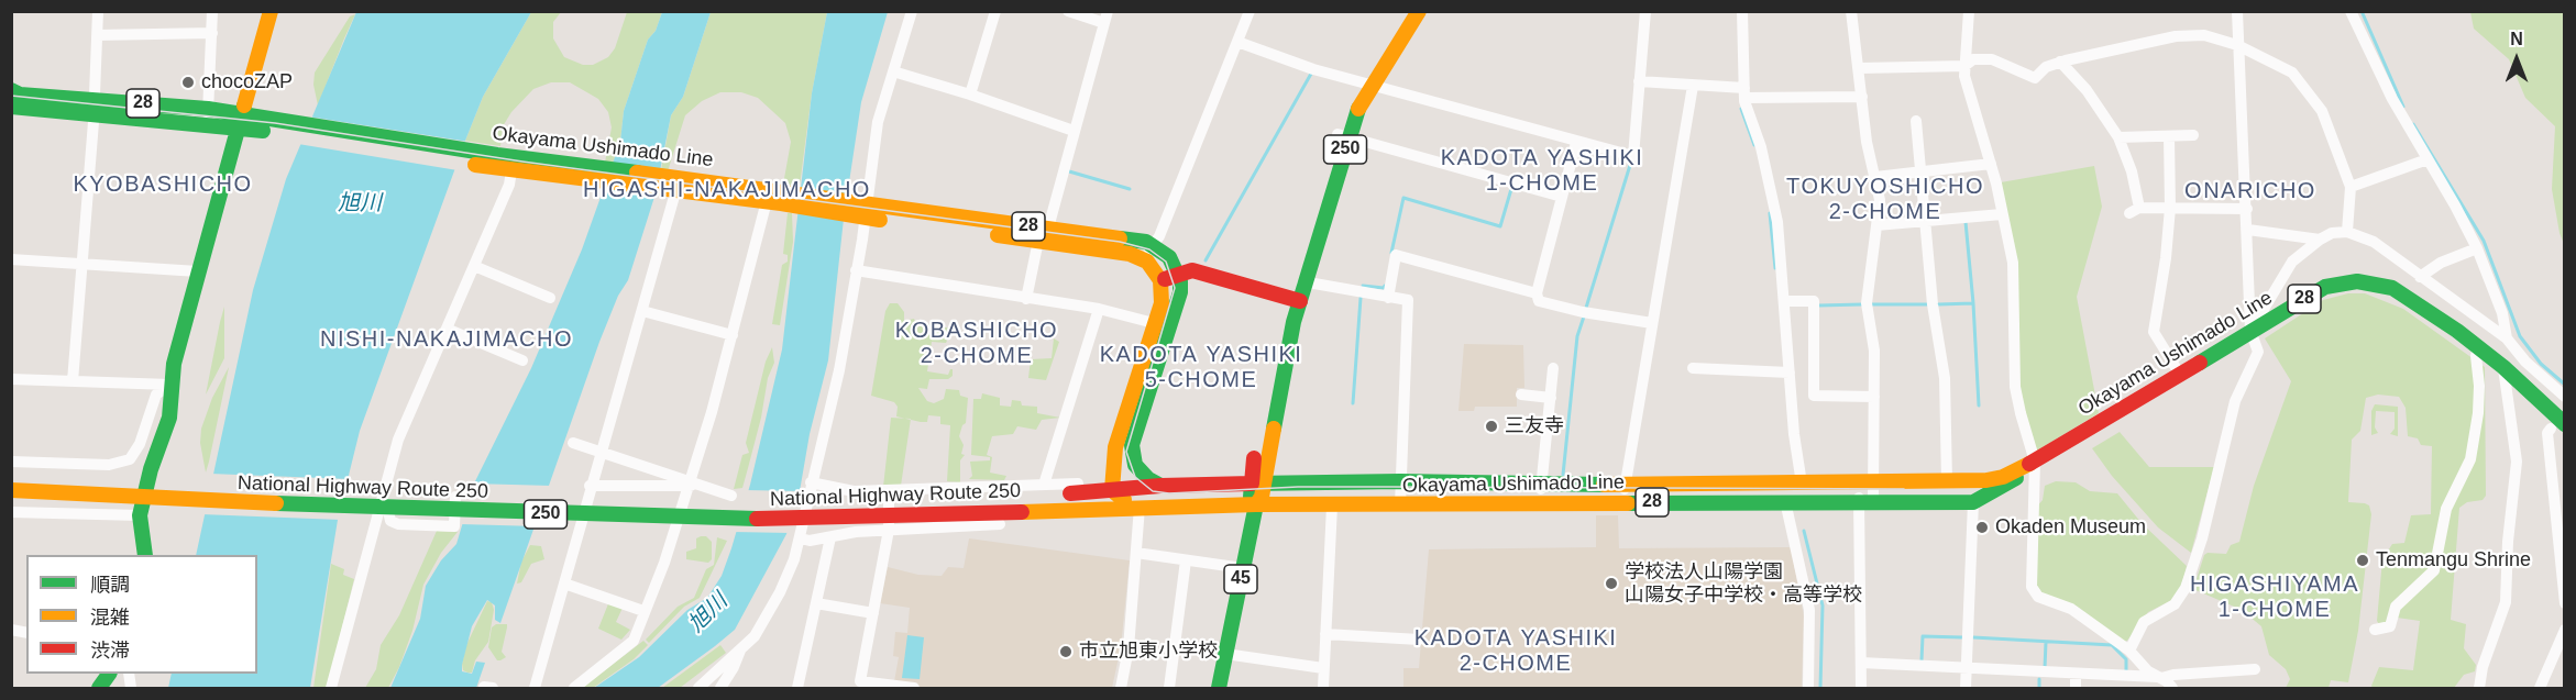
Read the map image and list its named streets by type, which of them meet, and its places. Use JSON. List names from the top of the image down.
{
  "streets": {
    "main road": [
      "28",
      "Okayama Ushimado Line",
      "250",
      "National Highway Route 250",
      "45"
    ]
  },
  "crossings": [
    ["Okayama Ushimado Line", "250"],
    ["Okayama Ushimado Line", "National Highway Route 250"],
    ["Okayama Ushimado Line", "45"],
    ["250", "National Highway Route 250"],
    ["250", "45"],
    ["National Highway Route 250", "45"]
  ],
  "districts": [
    "KADOTA YASHIKI 1-CHOME",
    "KYOBASHICHO",
    "TOKUYOSHICHO 2-CHOME",
    "HIGASHI-NAKAJIMACHO",
    "ONARICHO",
    "KOBASHICHO 2-CHOME",
    "NISHI-NAKAJIMACHO",
    "KADOTA YASHIKI 5-CHOME",
    "HIGASHIYAMA 1-CHOME",
    "KADOTA YASHIKI 2-CHOME"
  ],
  "water": ["旭川"],
  "places": [
    "chocoZAP",
    "三友寺",
    "Okaden Museum",
    "Tenmangu Shrine",
    "学校法人山陽学園 山陽女子中学校・高等学校",
    "市立旭東小学校"
  ],
  "legend": ["順調", "混雑", "渋滞"],
  "north": "top"
}
